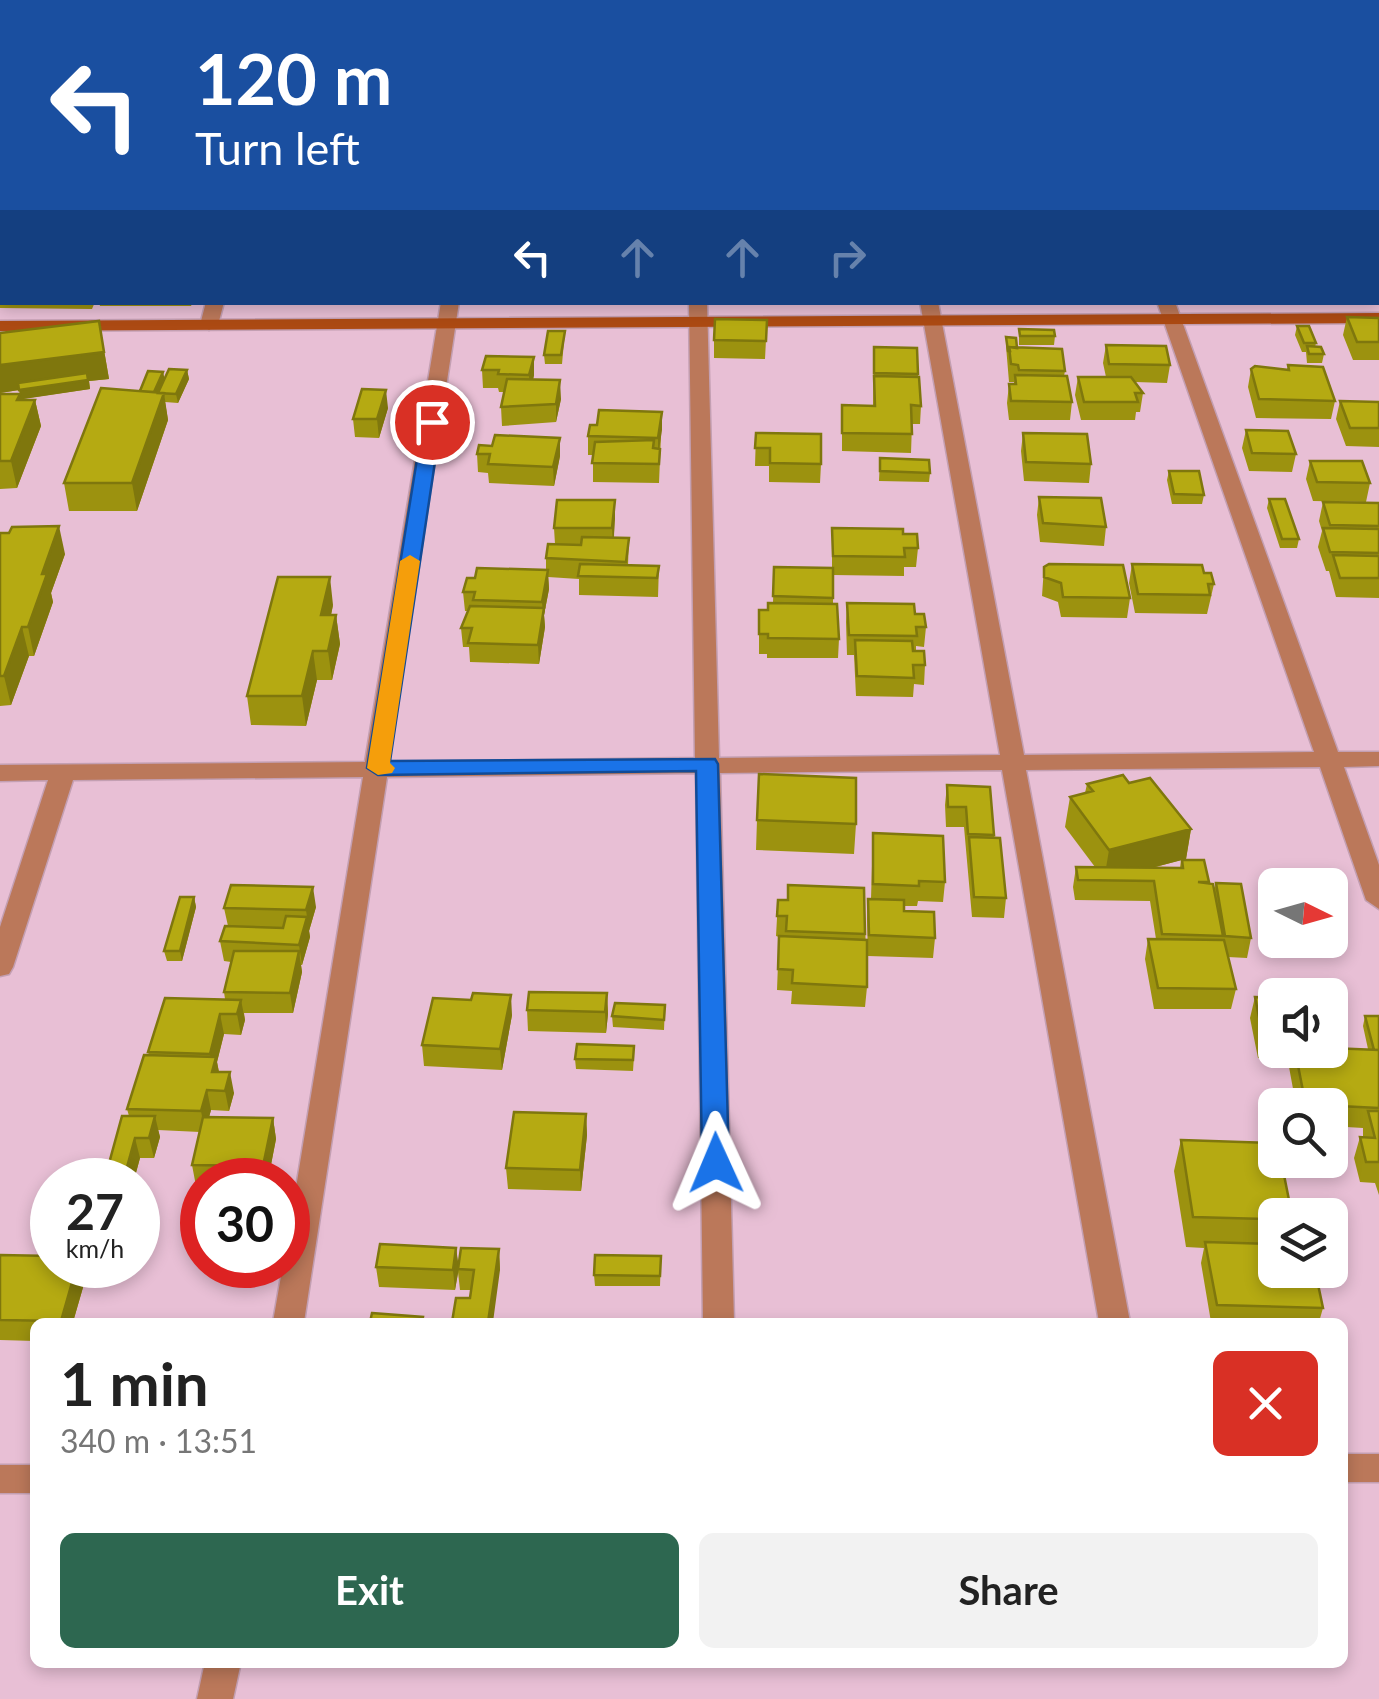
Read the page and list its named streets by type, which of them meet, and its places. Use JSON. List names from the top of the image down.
{
  "north": "right",
  "page": {
    "turn": ["120 m", "Turn left"],
    "speed": "27 km/h",
    "limit": "30",
    "heading": ["1 min", "340 m · 13:51"],
    "buttons": ["Exit", "Share"]
  }
}
